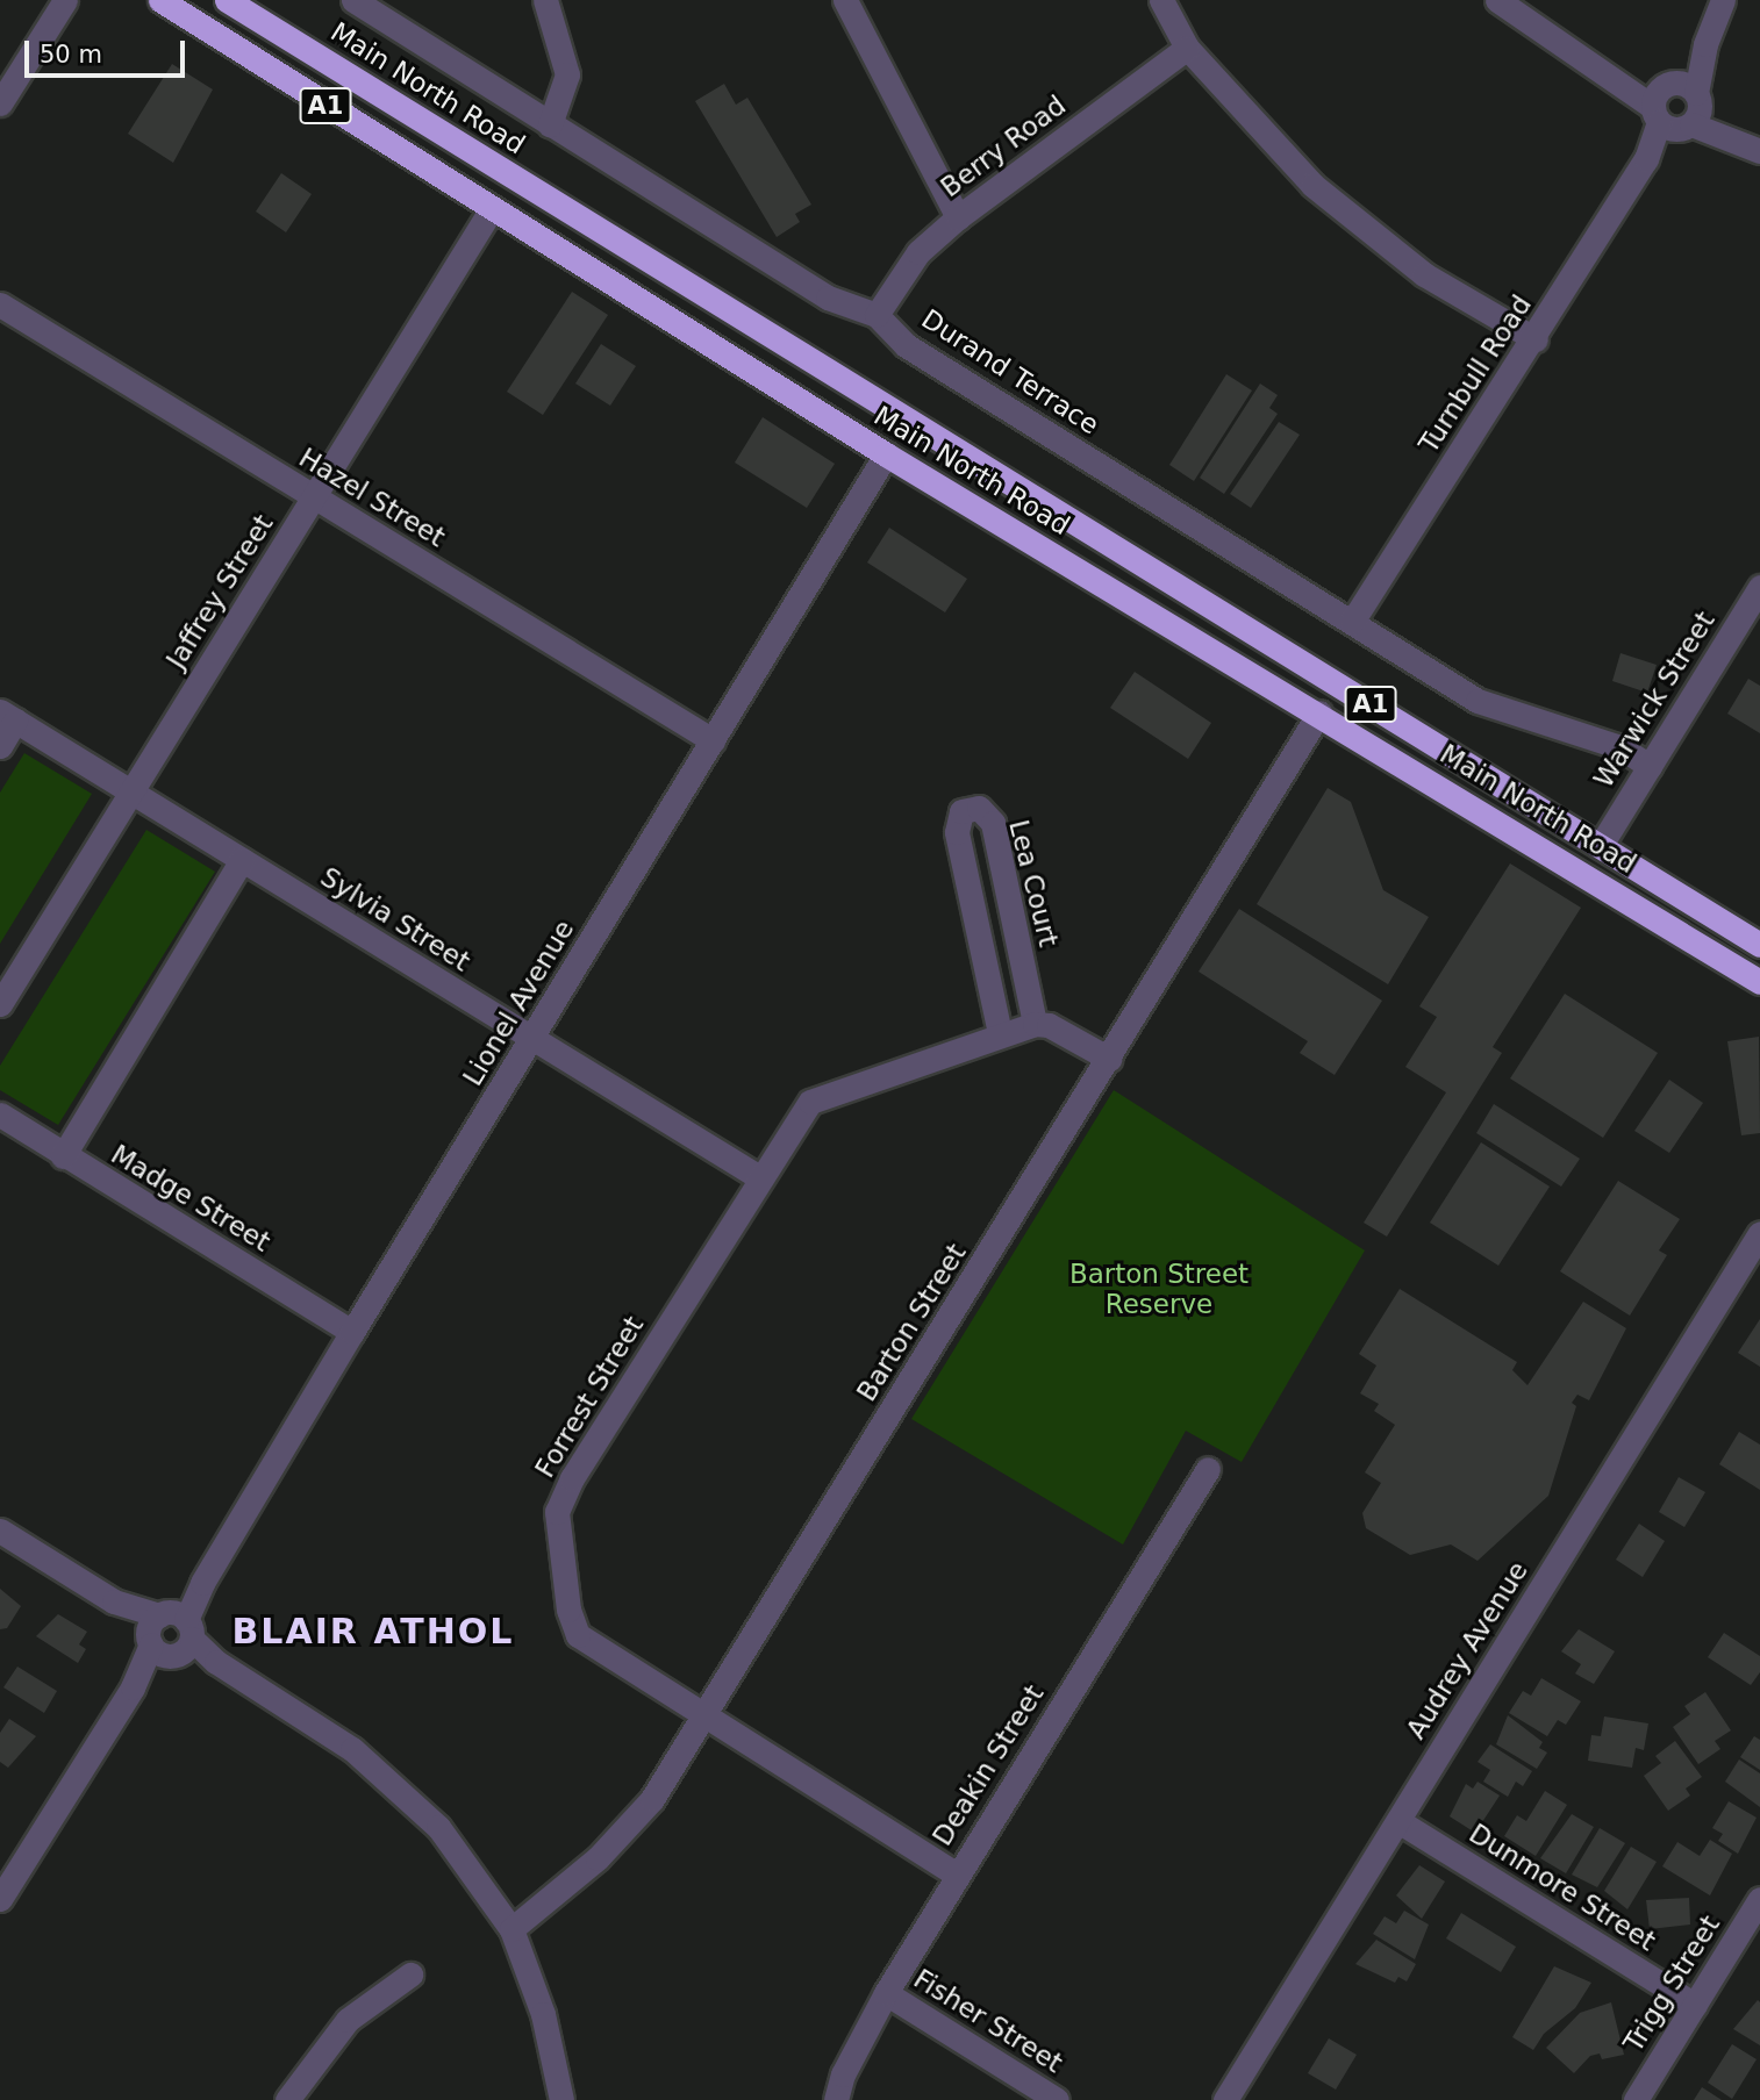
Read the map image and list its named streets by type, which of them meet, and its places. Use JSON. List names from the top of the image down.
{
  "streets": {
    "highway": ["Main North Road", "A1"],
    "street": [
      "Berry Road",
      "Durand Terrace",
      "Turnbull Road",
      "Hazel Street",
      "Jaffrey Street",
      "Warwick Street",
      "Lea Court",
      "Sylvia Street",
      "Lionel Avenue",
      "Madge Street",
      "Barton Street",
      "Forrest Street",
      "Audrey Avenue",
      "Deakin Street",
      "Dunmore Street",
      "Trigg Street",
      "Fisher Street"
    ]
  },
  "crossings": [
    ["Main North Road", "Jaffrey Street"],
    ["Main North Road", "Warwick Street"],
    ["Main North Road", "Lionel Avenue"],
    ["Main North Road", "Barton Street"],
    ["Berry Road", "Durand Terrace"],
    ["Durand Terrace", "Turnbull Road"],
    ["Durand Terrace", "Warwick Street"],
    ["Hazel Street", "Jaffrey Street"],
    ["Hazel Street", "Lionel Avenue"],
    ["Jaffrey Street", "Sylvia Street"],
    ["Lea Court", "Forrest Street"],
    ["Sylvia Street", "Lionel Avenue"],
    ["Sylvia Street", "Forrest Street"],
    ["Lionel Avenue", "Madge Street"],
    ["Barton Street", "Forrest Street"],
    ["Forrest Street", "Deakin Street"],
    ["Audrey Avenue", "Dunmore Street"],
    ["Deakin Street", "Fisher Street"],
    ["Dunmore Street", "Trigg Street"]
  ],
  "districts": ["BLAIR ATHOL"],
  "parks": ["Barton Street Reserve"],
  "scale_bar": "50 m"
}
